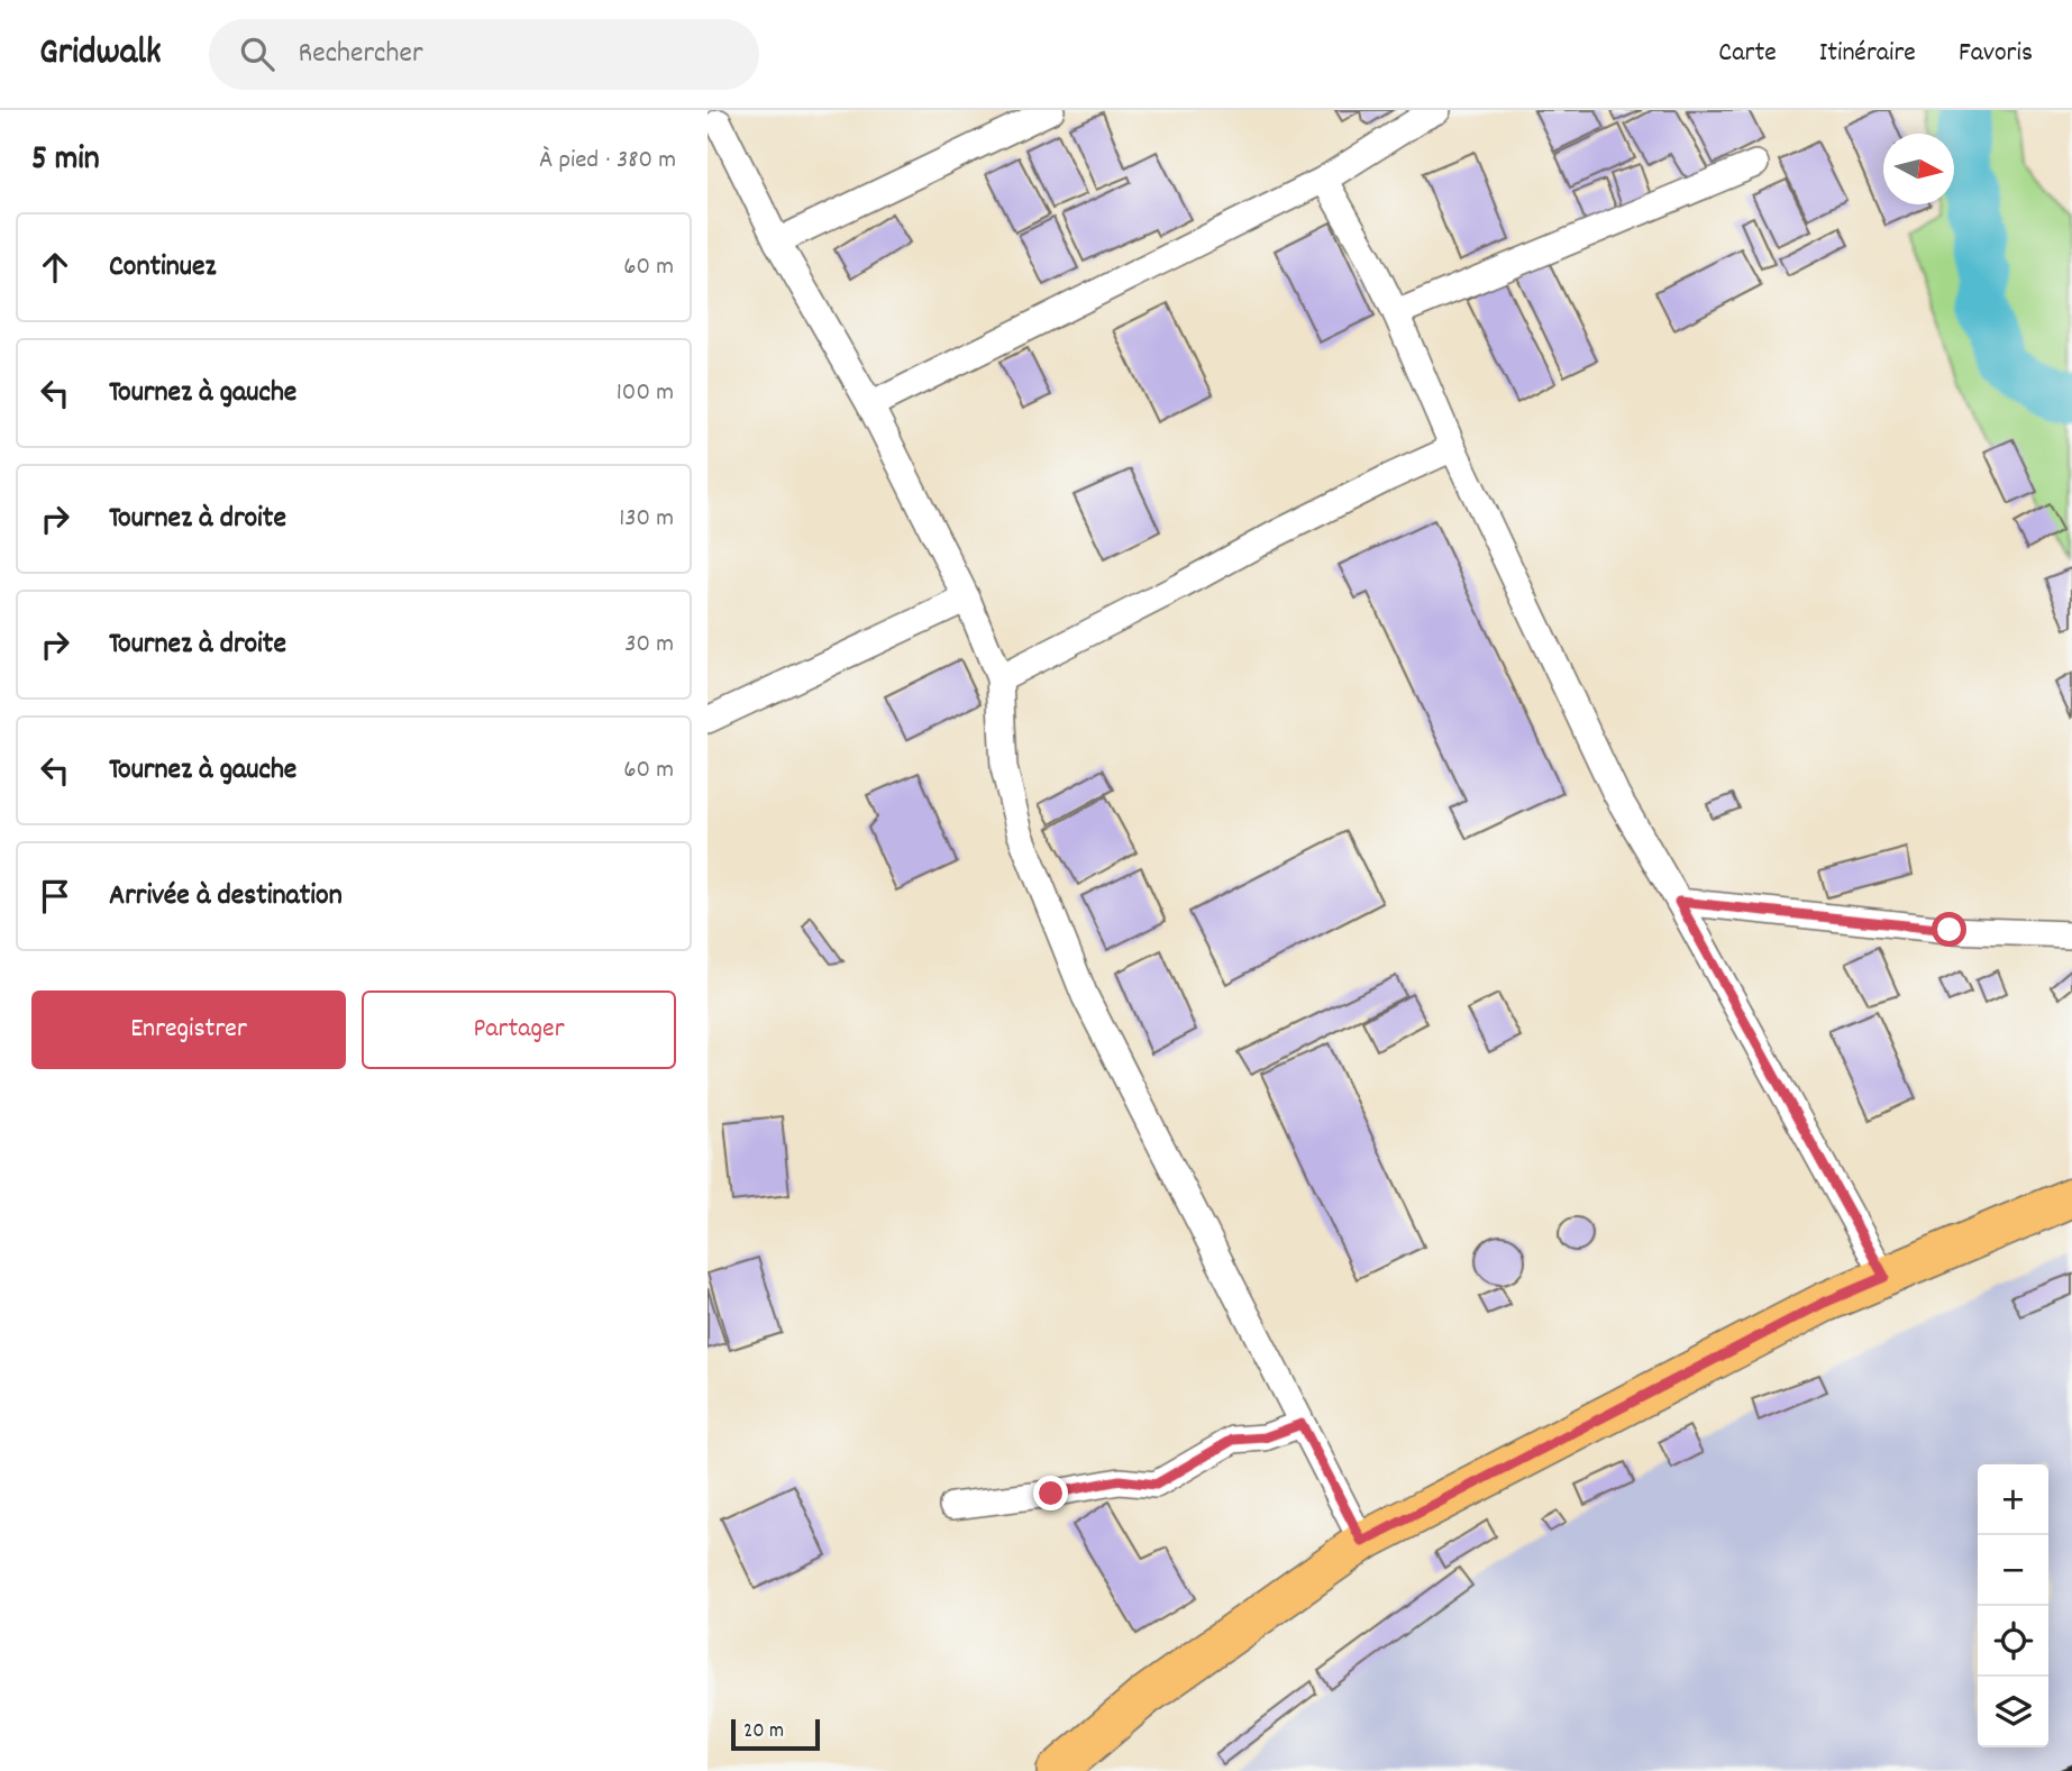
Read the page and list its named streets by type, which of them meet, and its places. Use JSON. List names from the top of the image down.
{
  "scale_bar": "20 m",
  "north": "right",
  "page": {
    "header": "Gridwalk",
    "search": "Rechercher",
    "nav": ["Carte", "Itinéraire", "Favoris"],
    "heading": ["5 min", "À pied · 380 m"],
    "list": [
      ["Continuez", "60 m"],
      ["Tournez à gauche", "100 m"],
      ["Tournez à droite", "130 m"],
      ["Tournez à droite", "30 m"],
      ["Tournez à gauche", "60 m"],
      "Arrivée à destination"
    ],
    "buttons": ["Enregistrer", "Partager"],
    "map_buttons": ["+", "−"],
    "scale": "20 m"
  }
}
